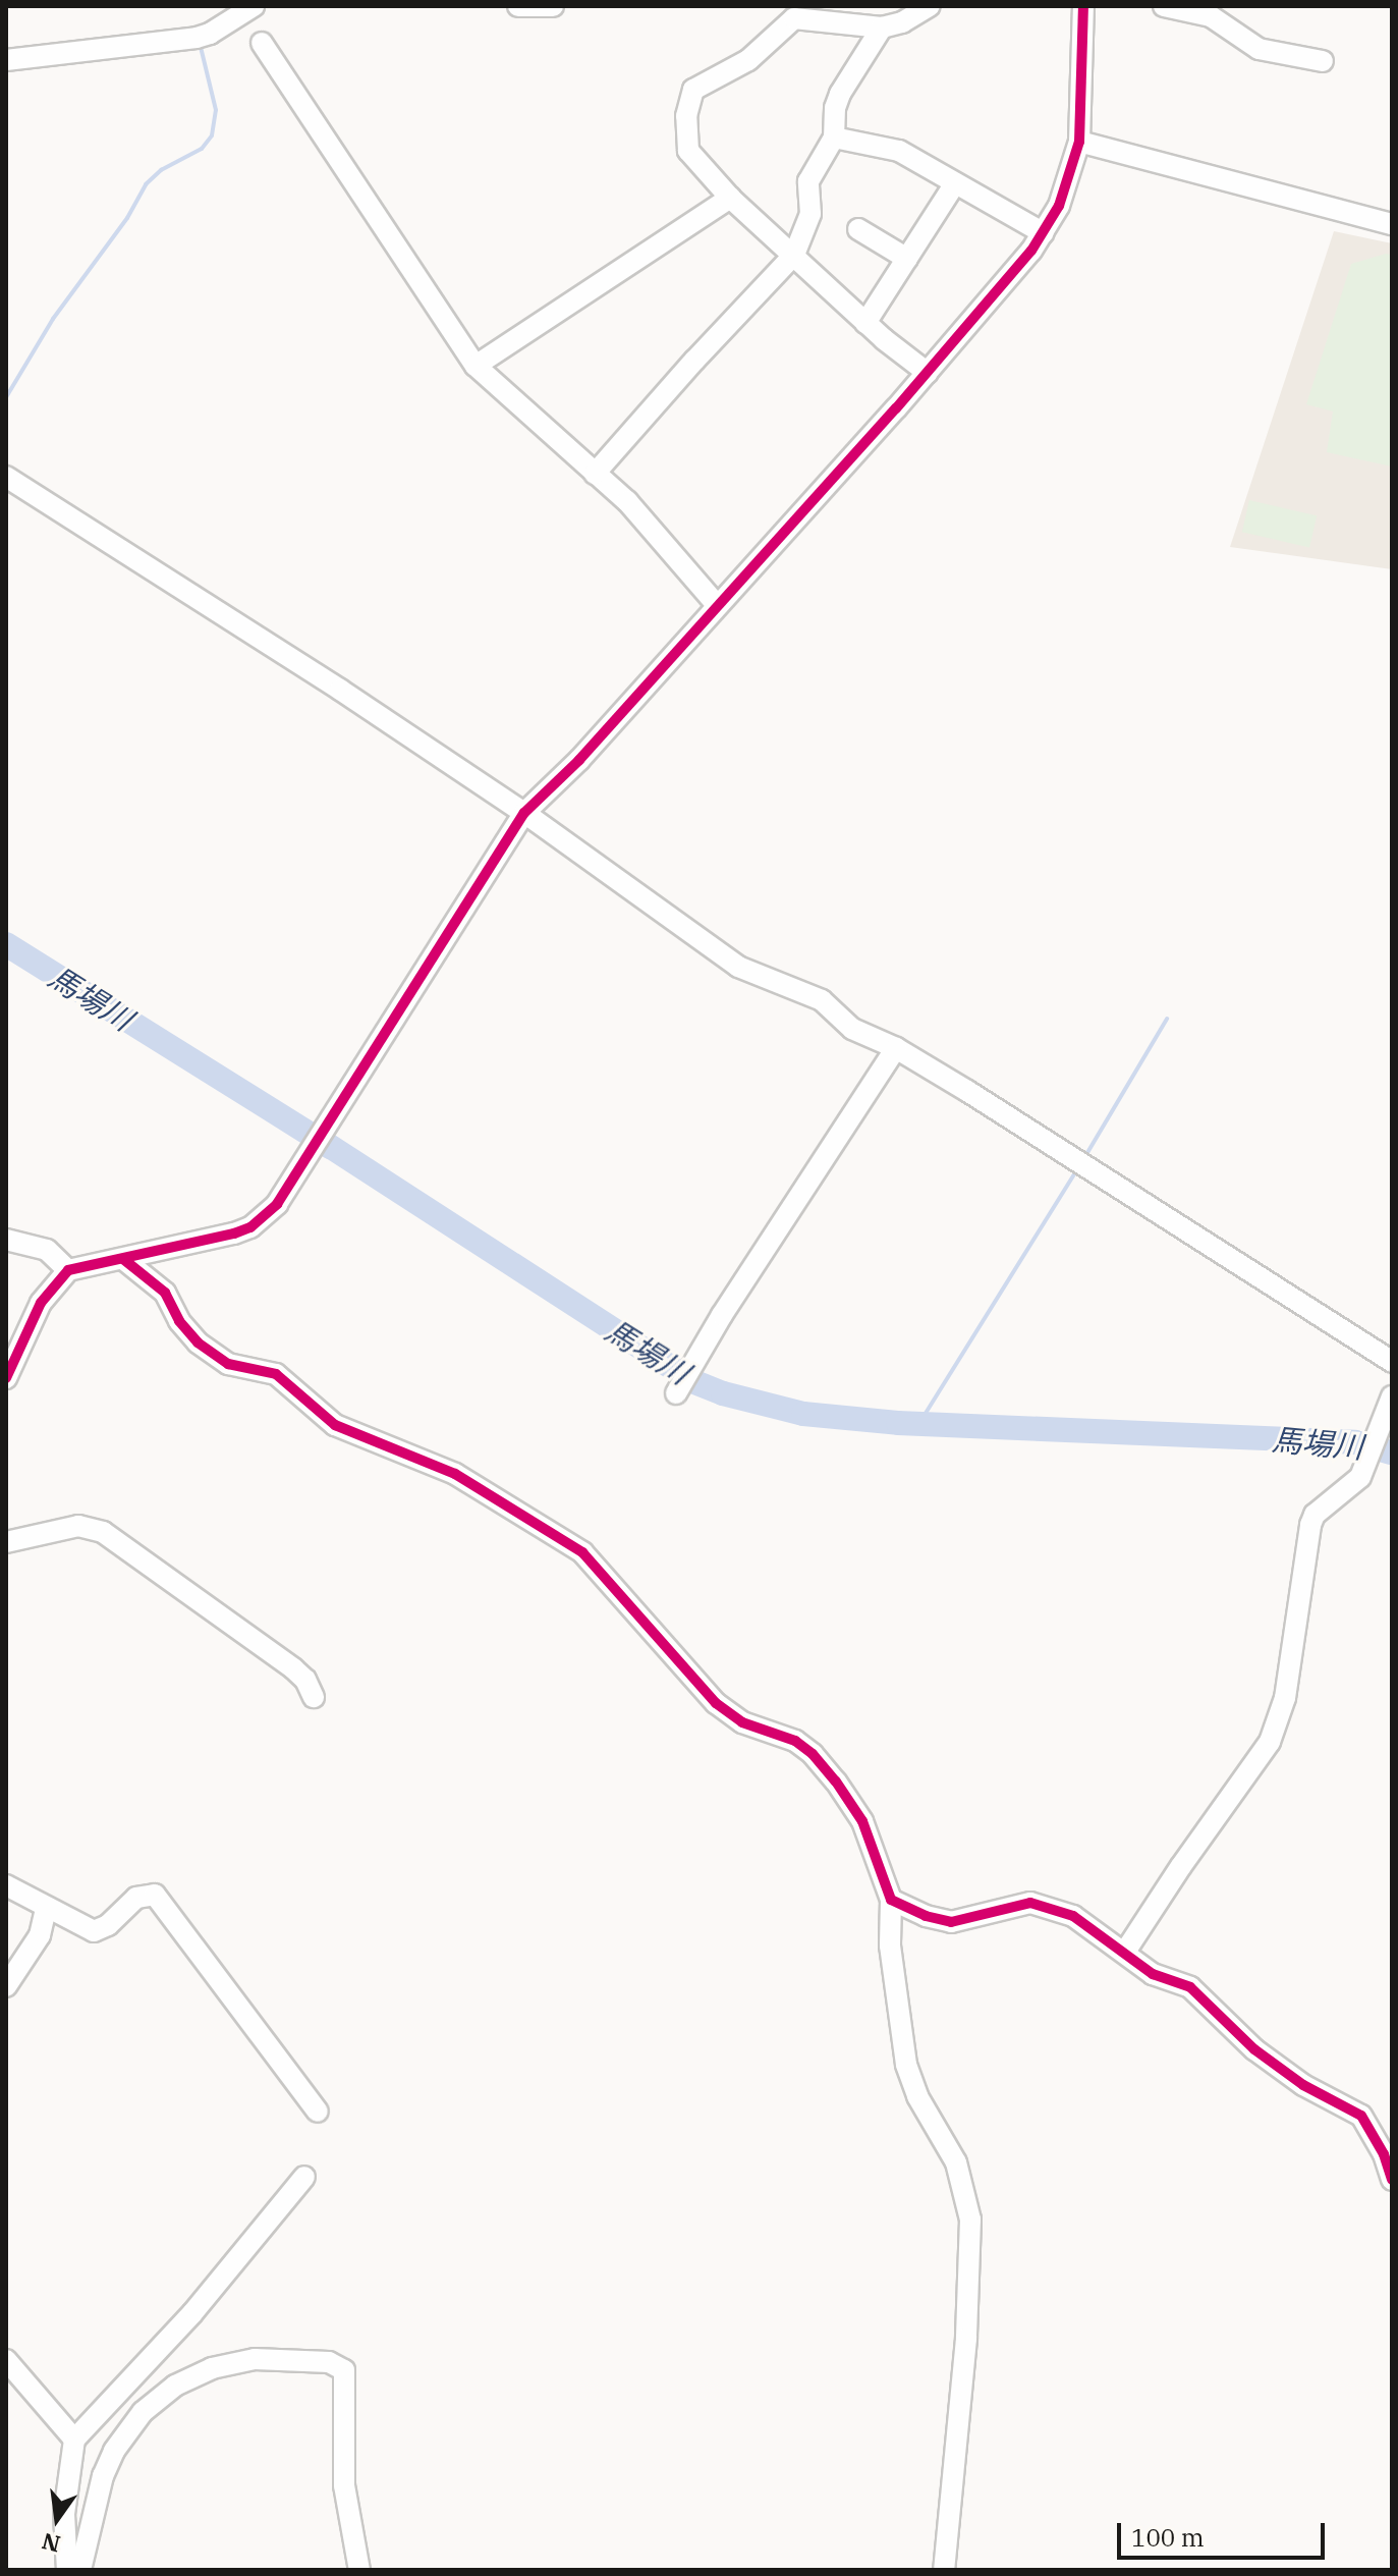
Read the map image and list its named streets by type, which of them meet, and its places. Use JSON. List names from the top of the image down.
{
  "water": ["馬場川"],
  "scale_bar": "100 m",
  "north": "bottom"
}
